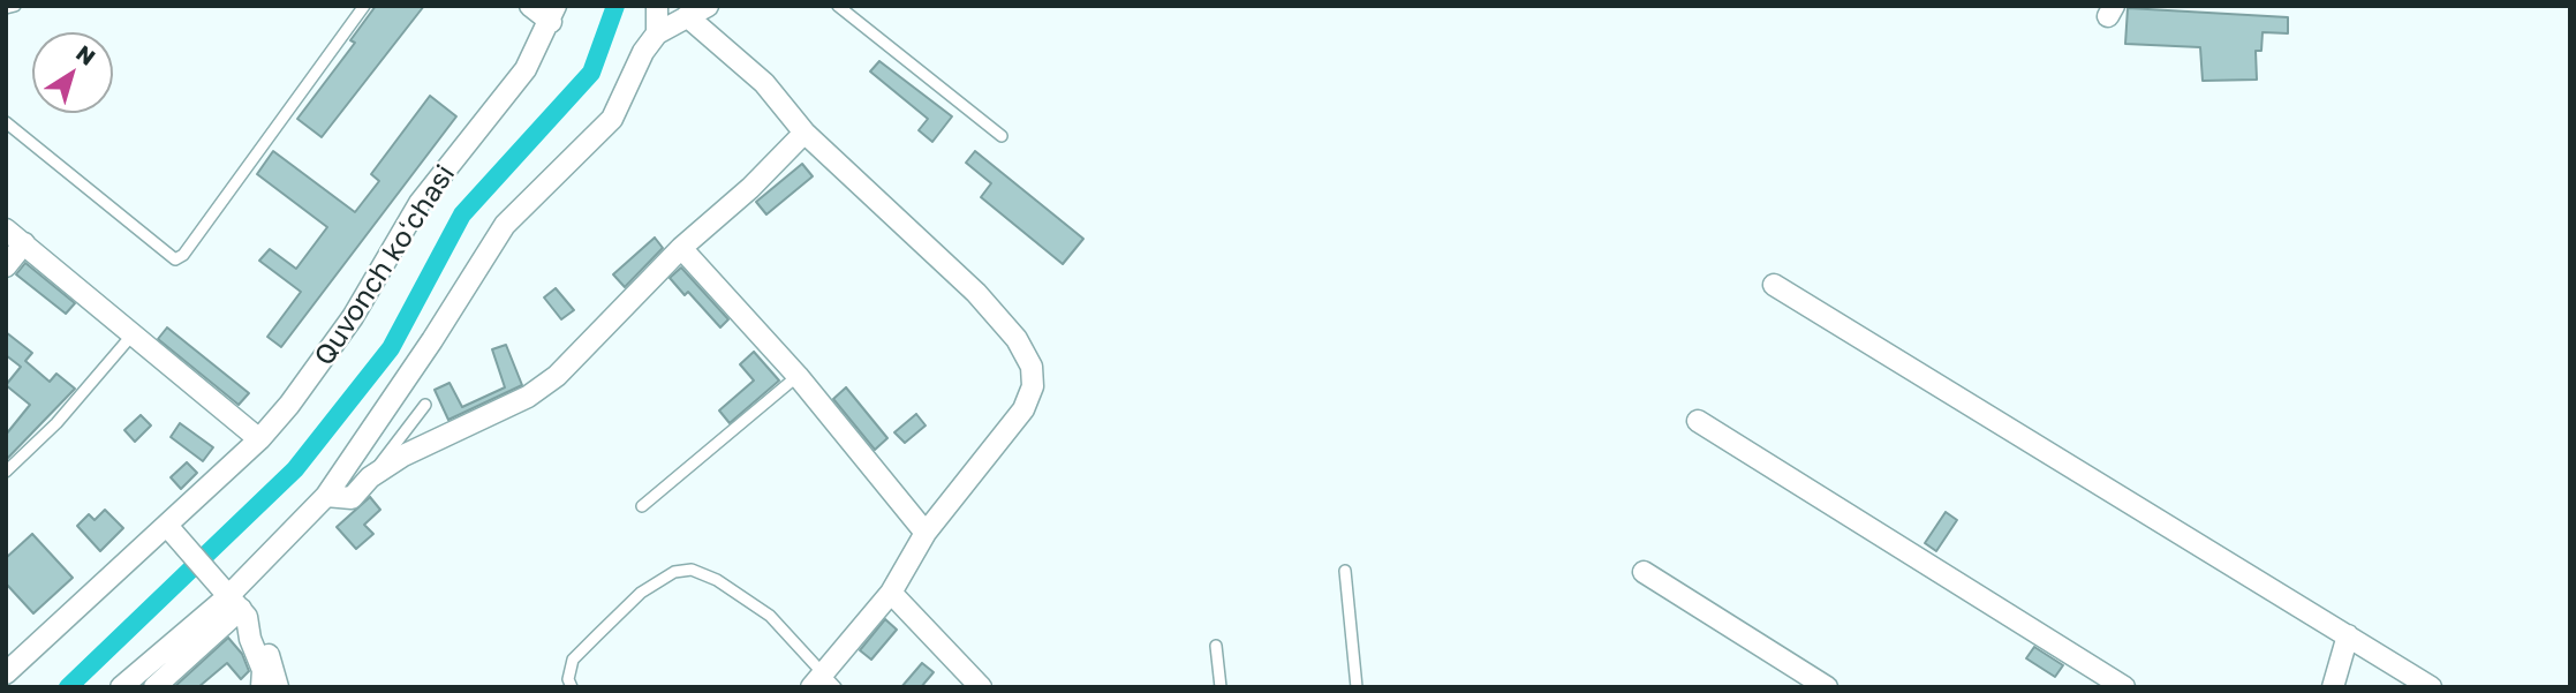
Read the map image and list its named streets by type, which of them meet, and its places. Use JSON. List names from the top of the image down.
{
  "streets": {
    "street": ["Quvonch koʻchasi"]
  },
  "north": "top right"
}
